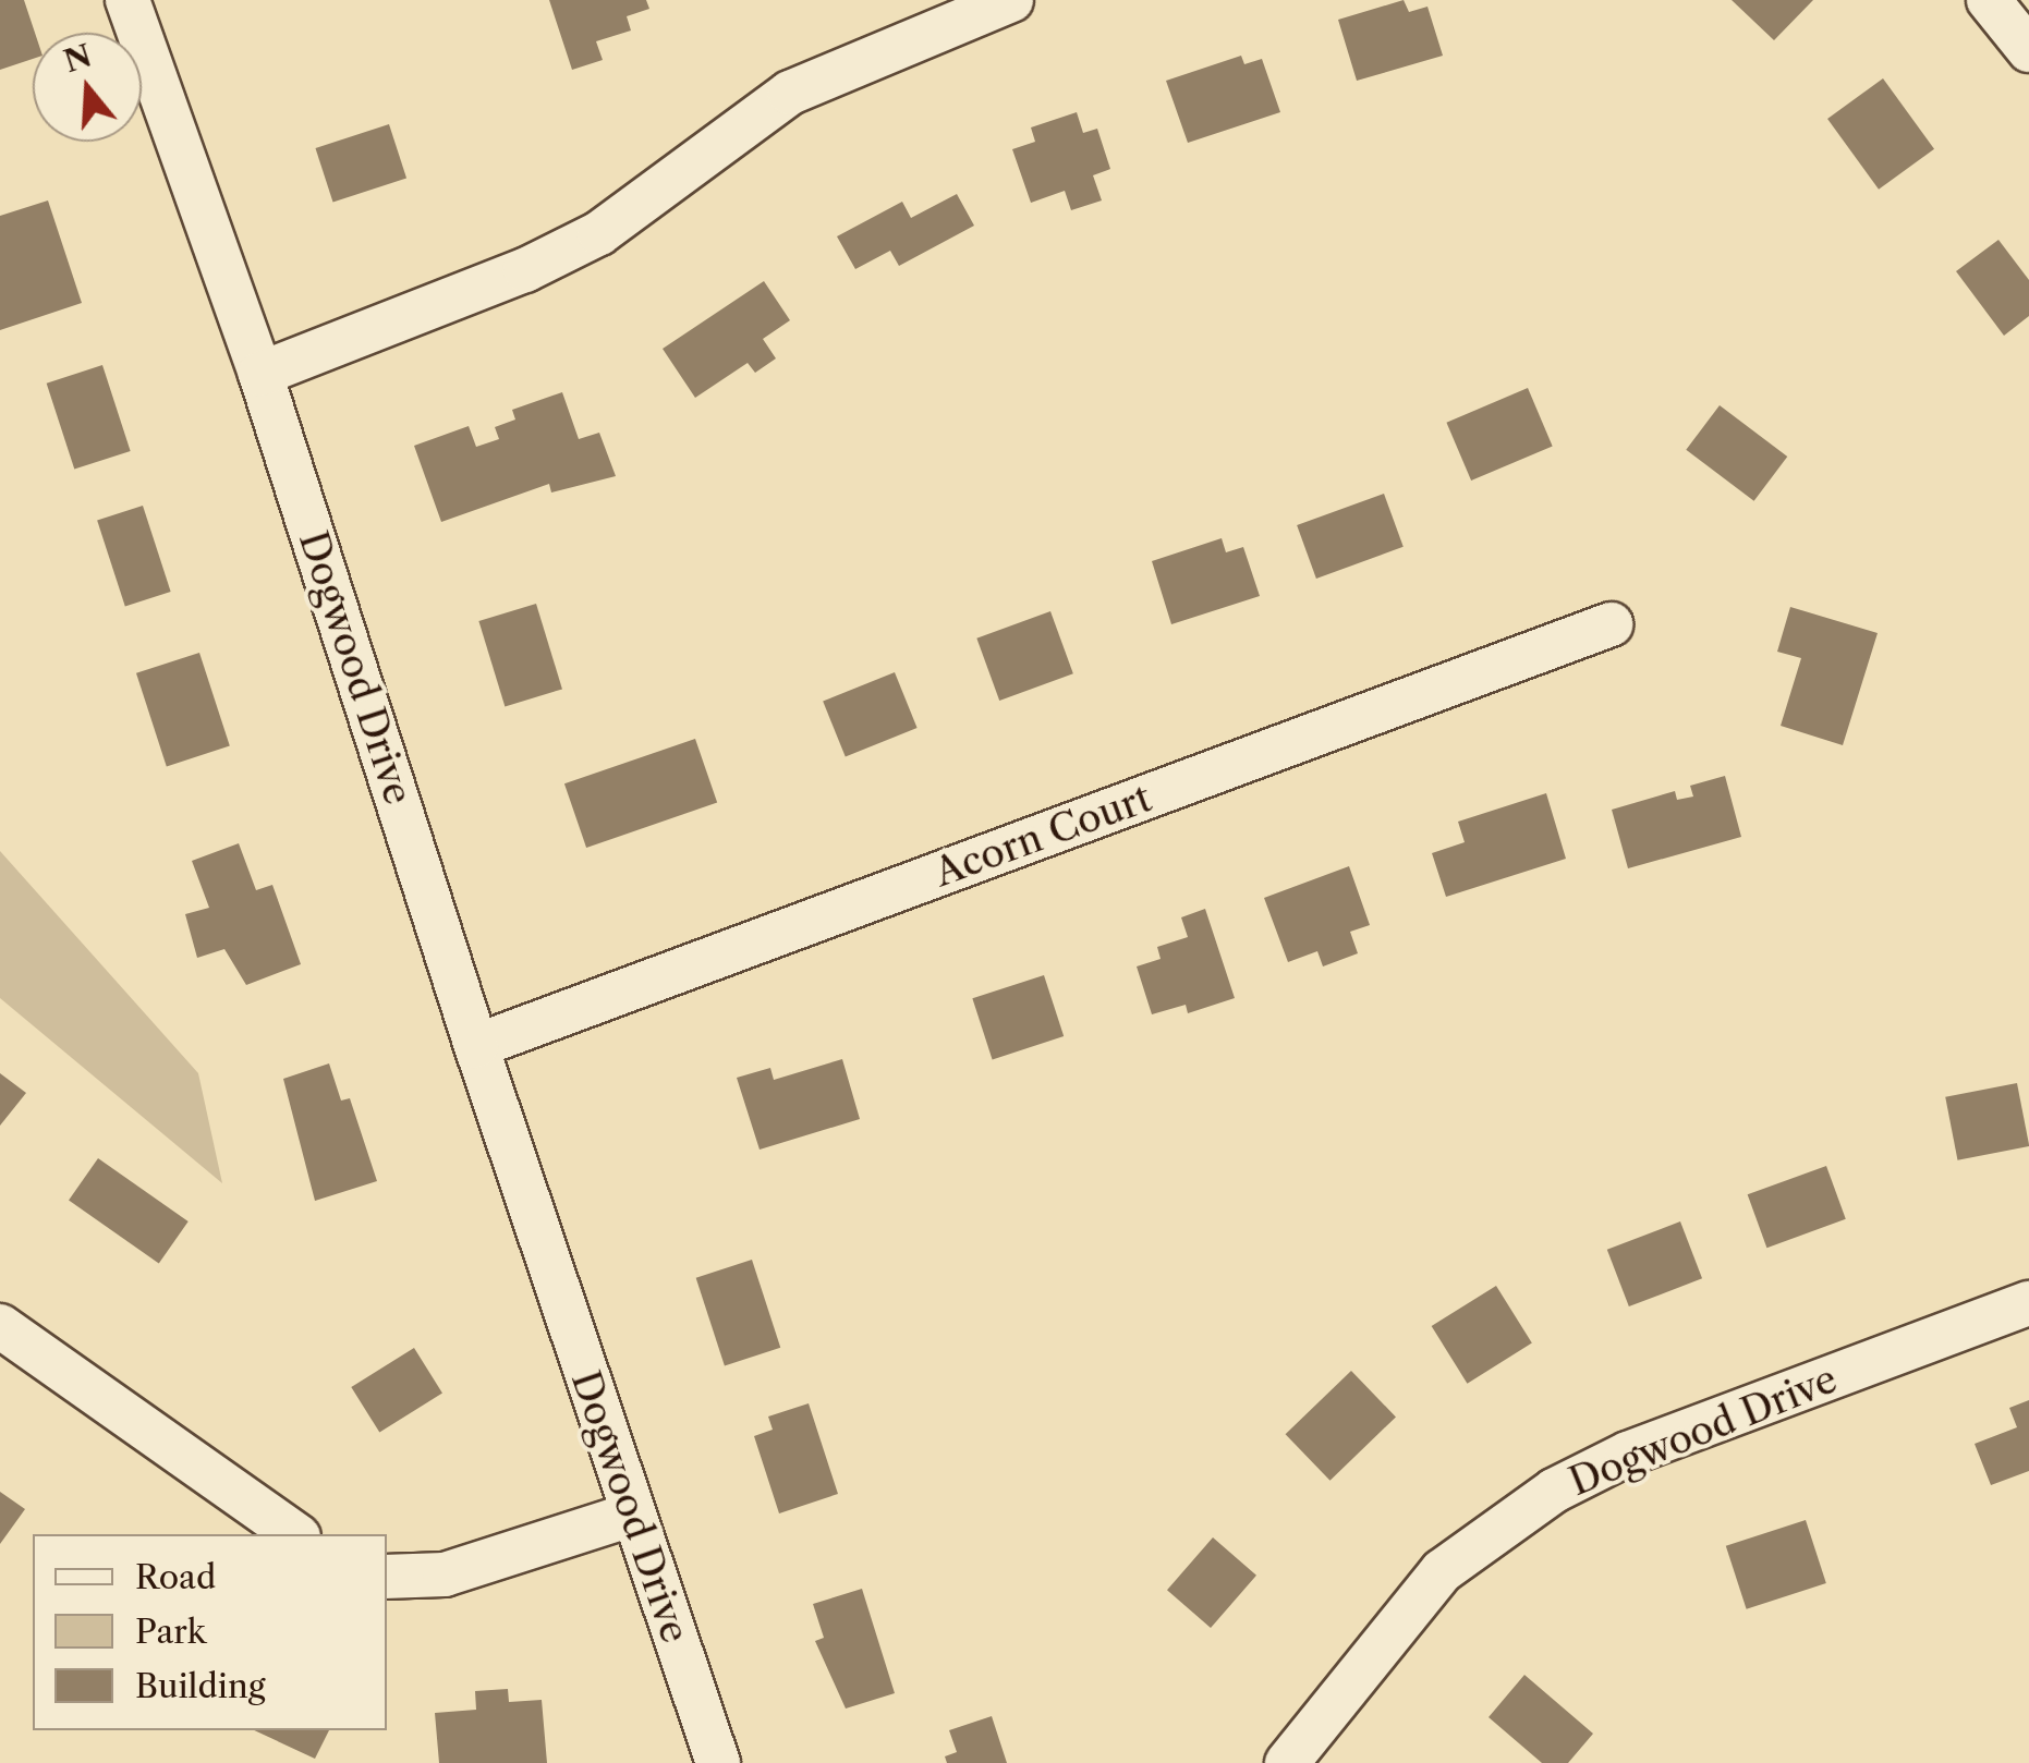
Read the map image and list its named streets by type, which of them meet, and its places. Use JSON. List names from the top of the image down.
{
  "streets": {
    "street": ["Dogwood Drive", "Acorn Court"]
  },
  "crossings": [
    ["Dogwood Drive", "Acorn Court"]
  ],
  "legend": ["Road", "Park", "Building"],
  "north": "top"
}
